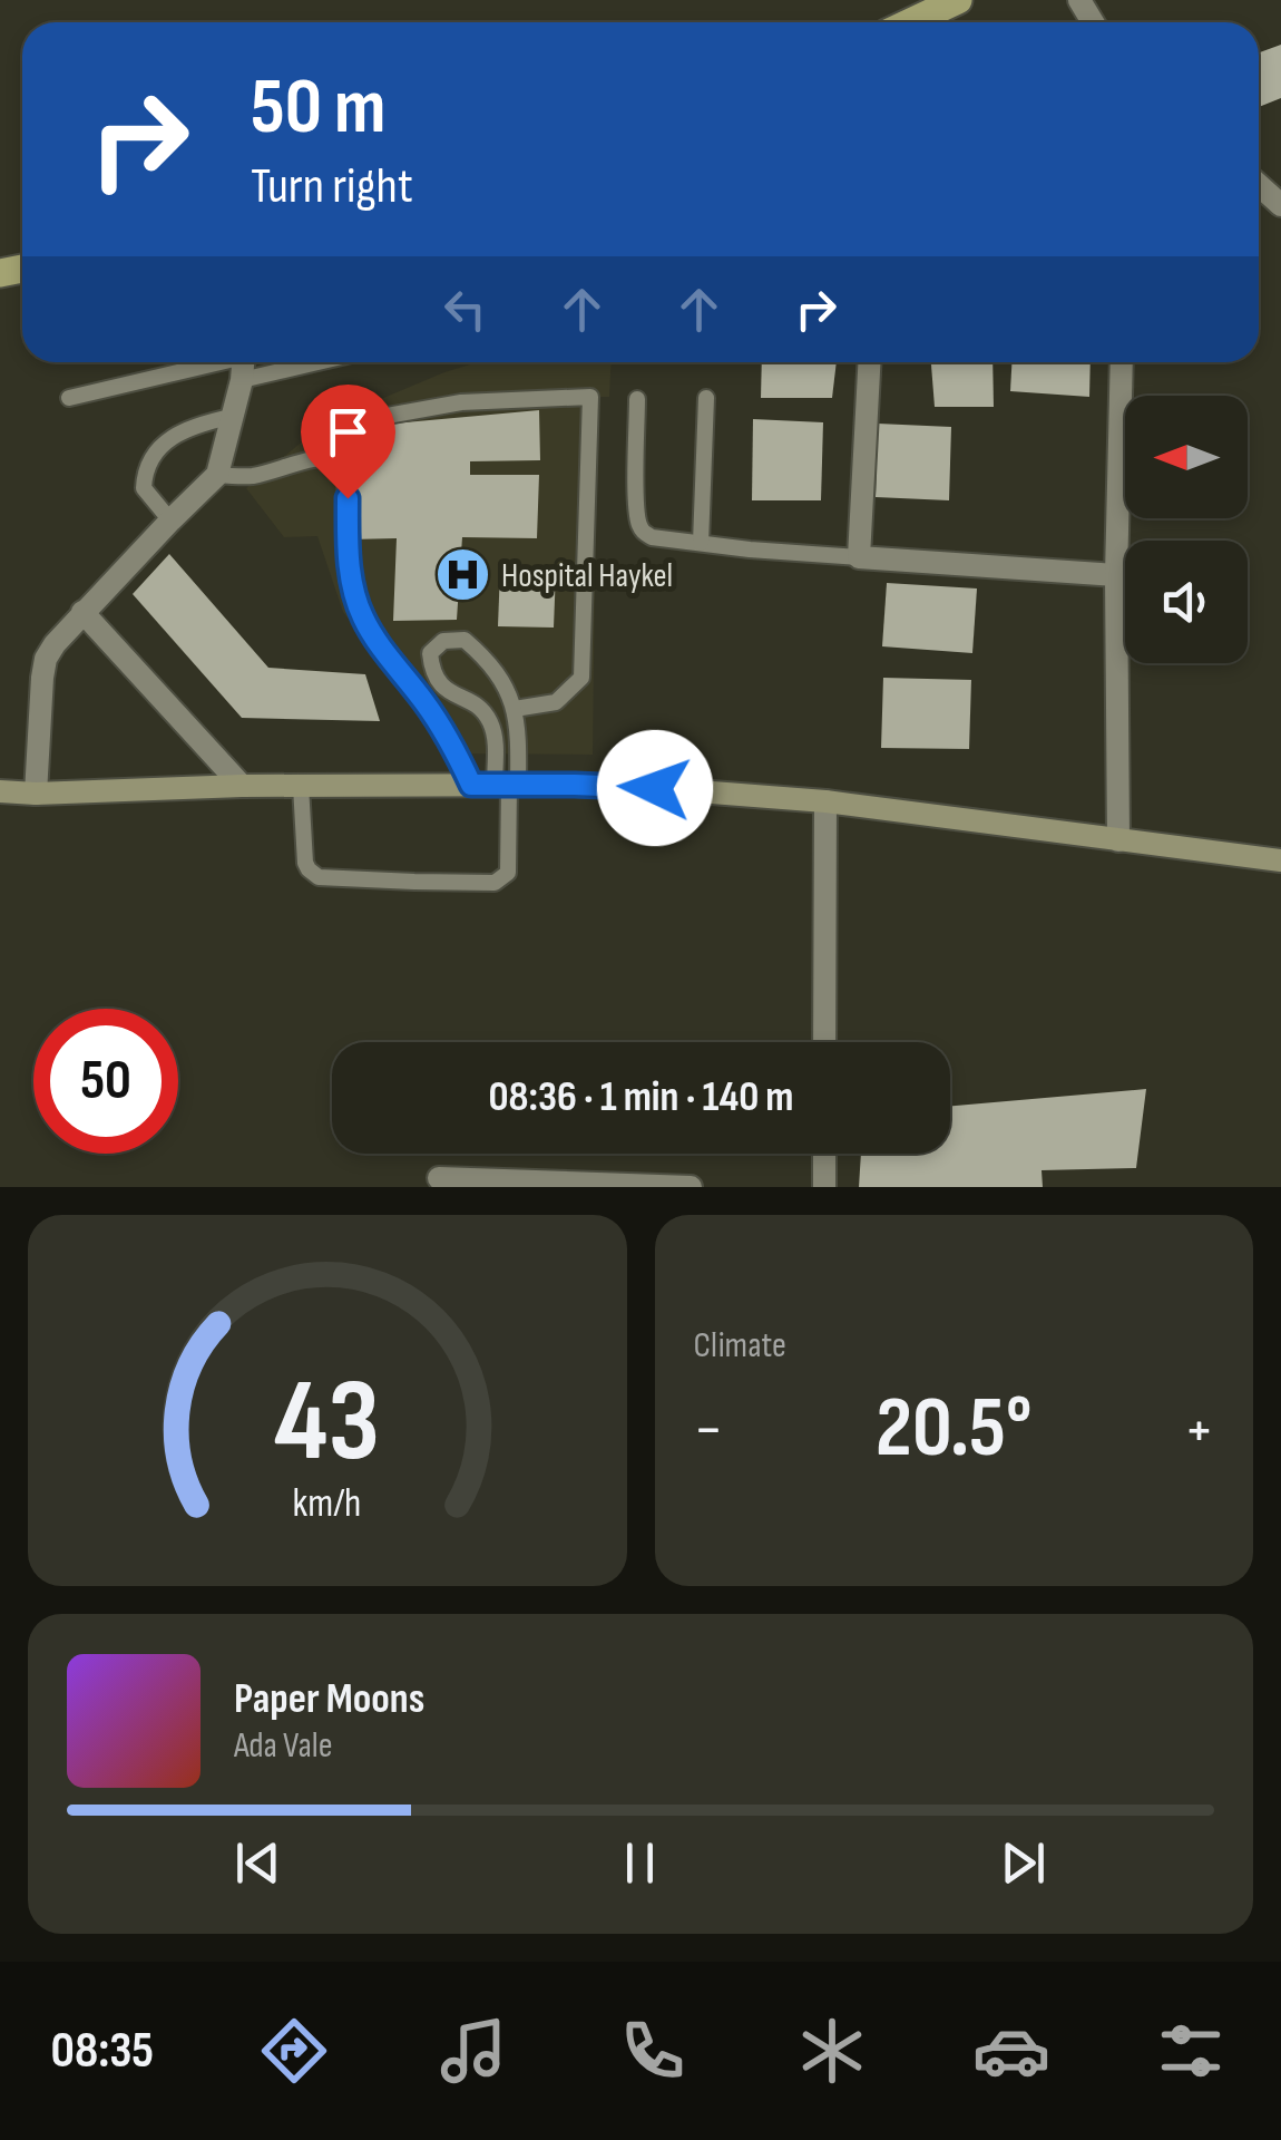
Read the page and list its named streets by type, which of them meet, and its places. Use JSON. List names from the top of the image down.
{
  "places": {
    "hospital": ["Hospital Haykel"]
  },
  "north": "left",
  "page": {
    "turn": ["50 m", "Turn right"],
    "limit": "50",
    "trip": "08:36 · 1 min · 140 m",
    "tile": "Climate",
    "heat": ["−", "20.5°", "+"],
    "song": ["Paper Moons", "Ada Vale"],
    "tabs": "08:35",
    "gauge": ["43", "km/h"]
  }
}
